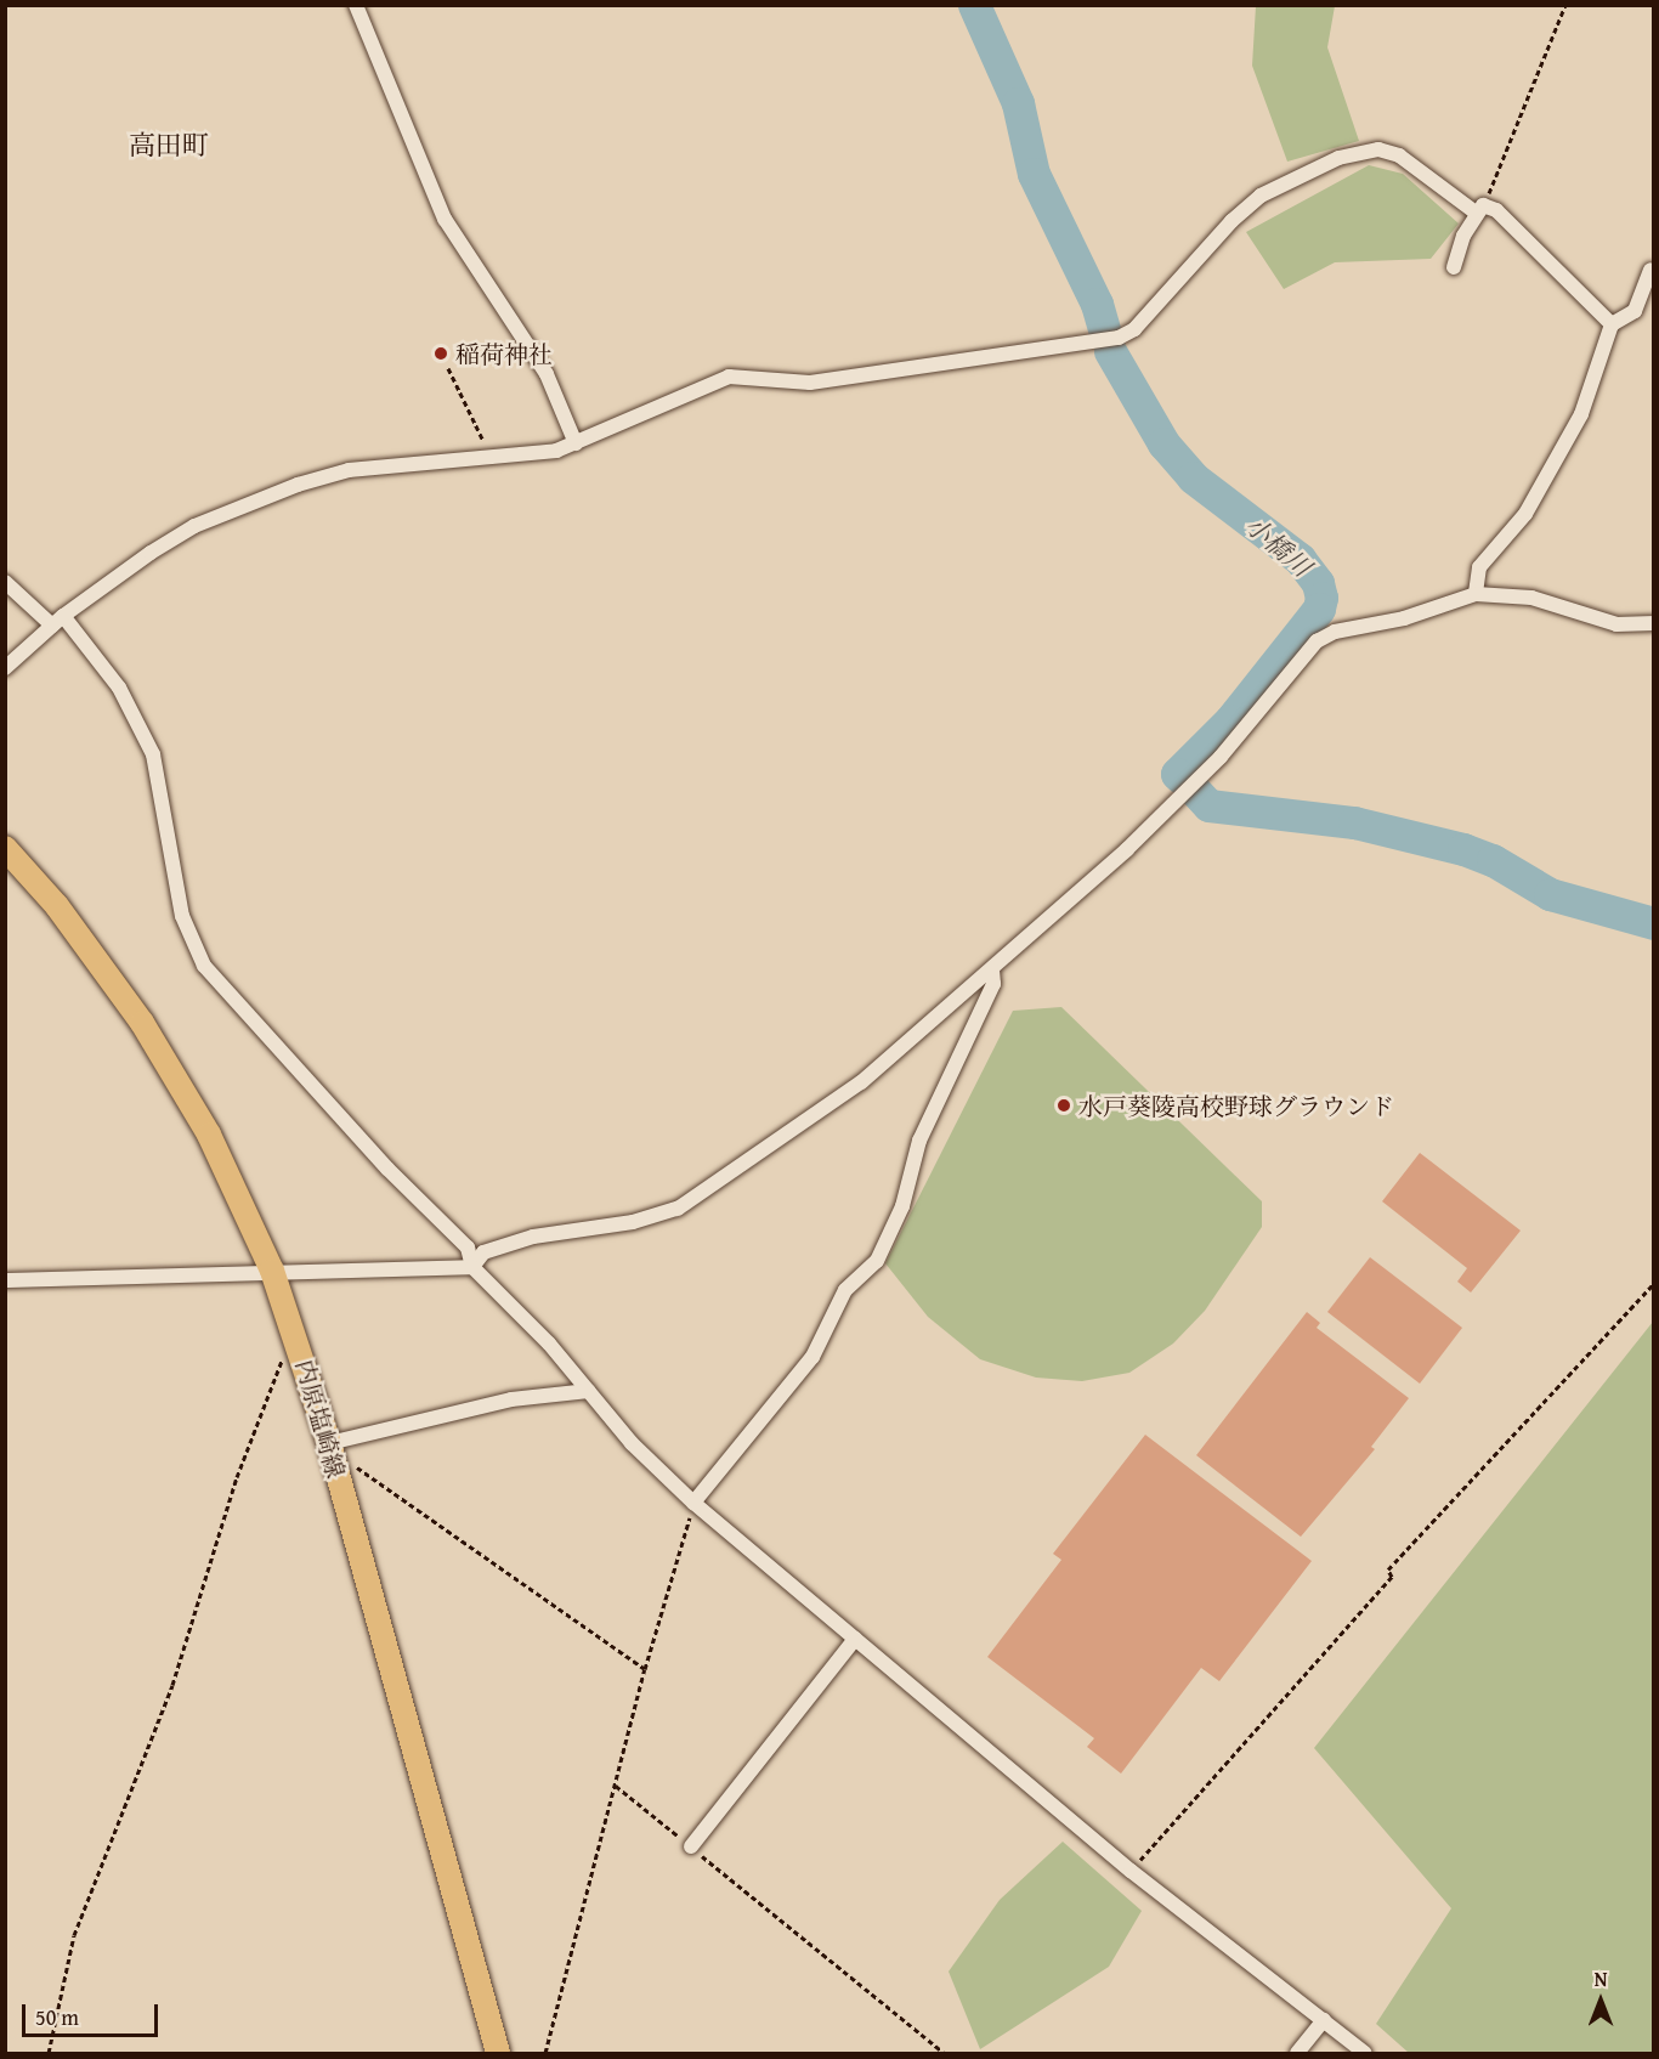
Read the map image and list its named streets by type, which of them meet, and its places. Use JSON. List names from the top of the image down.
{
  "streets": {
    "main road": ["内原塩崎線"]
  },
  "districts": ["高田町"],
  "water": ["小橋川"],
  "places": ["稲荷神社", "水戸葵陵高校野球グラウンド"],
  "scale_bar": "50 m",
  "north": "top"
}
